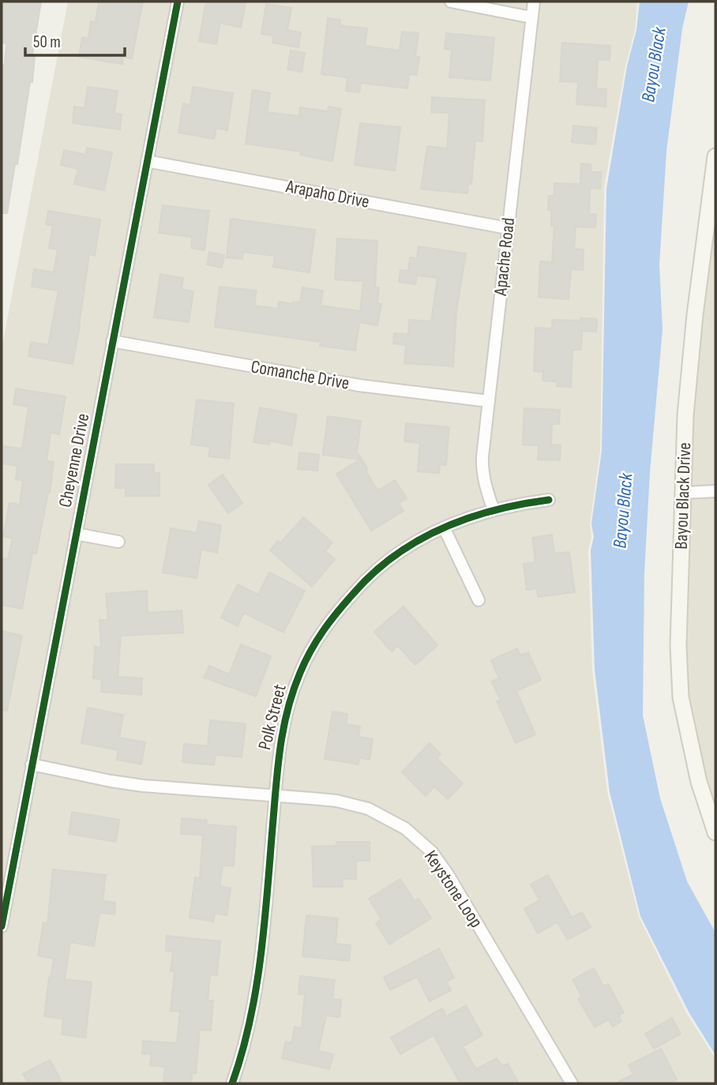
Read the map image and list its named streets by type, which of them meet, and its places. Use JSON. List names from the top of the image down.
{
  "streets": {
    "main road": ["Bayou Black Drive"],
    "street": [
      "Arapaho Drive",
      "Apache Road",
      "Comanche Drive",
      "Cheyenne Drive",
      "Polk Street",
      "Keystone Loop"
    ]
  },
  "crossings": [
    ["Arapaho Drive", "Apache Road"],
    ["Arapaho Drive", "Cheyenne Drive"],
    ["Apache Road", "Comanche Drive"],
    ["Apache Road", "Polk Street"],
    ["Comanche Drive", "Cheyenne Drive"],
    ["Cheyenne Drive", "Keystone Loop"],
    ["Polk Street", "Keystone Loop"]
  ],
  "water": ["Bayou Black"],
  "scale_bar": "50 m"
}
